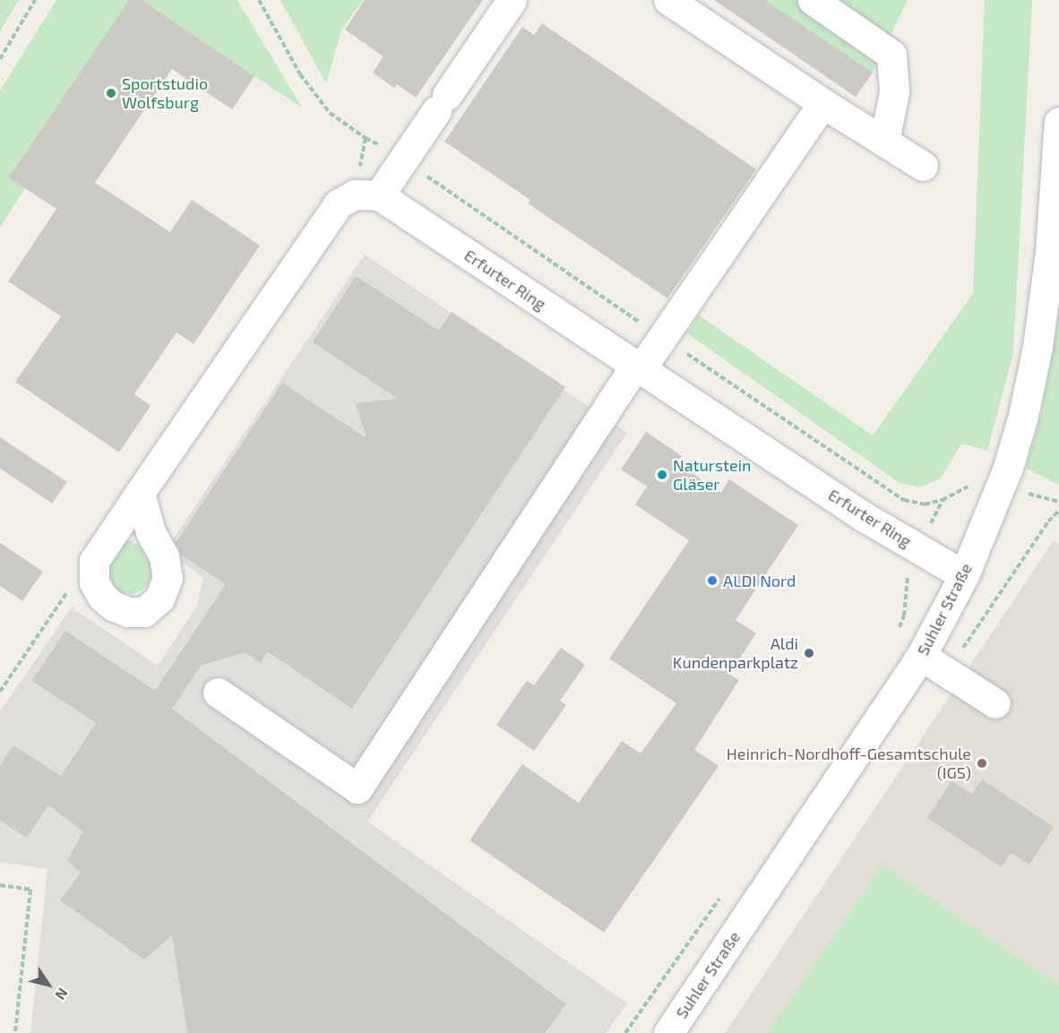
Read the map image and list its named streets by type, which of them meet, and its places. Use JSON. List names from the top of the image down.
{
  "streets": {
    "street": ["Erfurter Ring", "Suhler Straße"]
  },
  "crossings": [
    ["Erfurter Ring", "Suhler Straße"]
  ],
  "places": [
    "Sportstudio Wolfsburg",
    "Naturstein Gläser",
    "ALDI Nord",
    "Aldi Kundenparkplatz",
    "Heinrich-Nordhoff-Gesamtschule (IGS)"
  ],
  "north": "bottom right"
}
